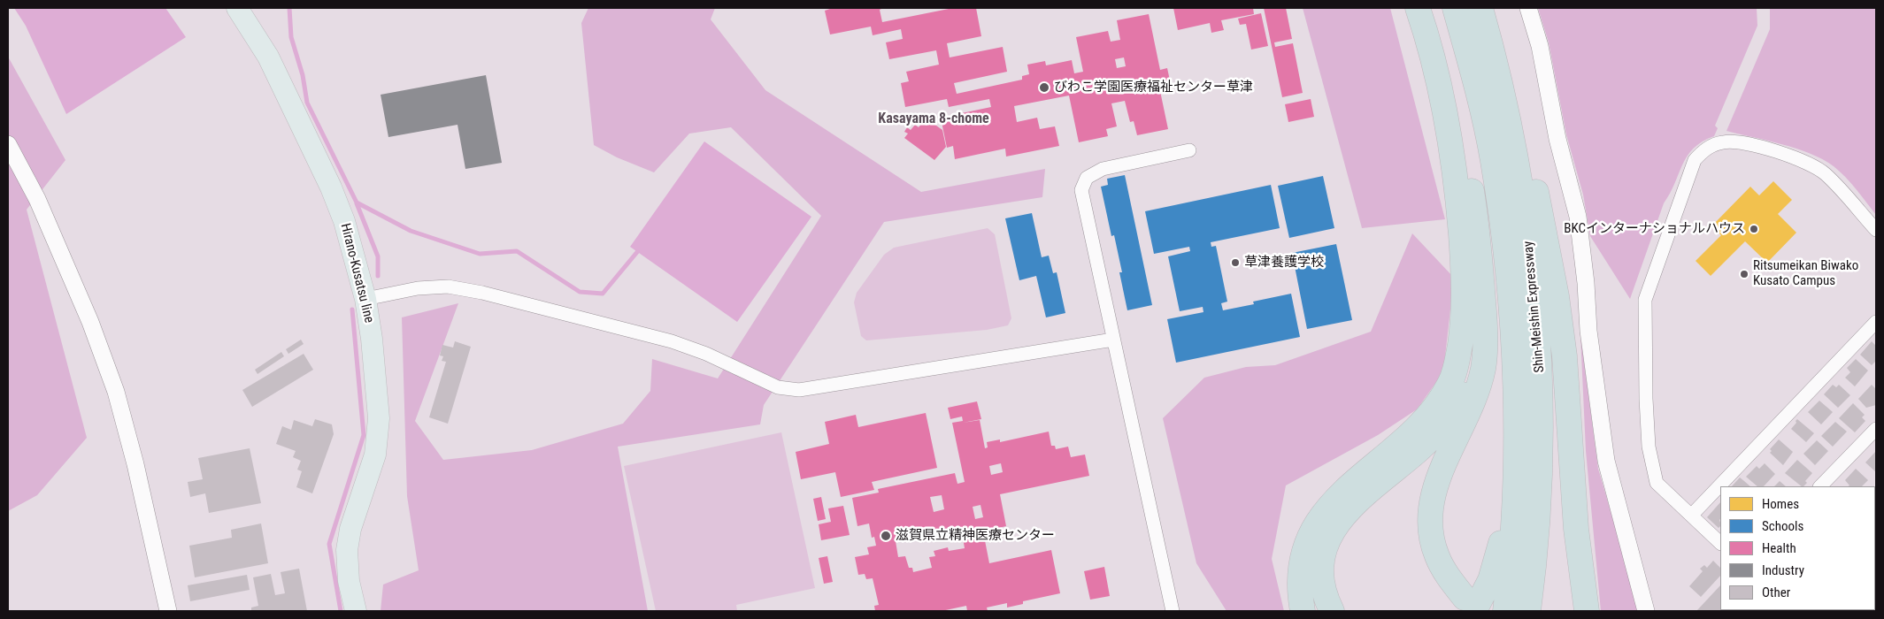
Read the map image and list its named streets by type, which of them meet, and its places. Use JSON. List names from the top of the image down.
{
  "streets": {
    "highway": ["Shin-Meishin Expressway"],
    "main road": ["Hirano-Kusatsu line"]
  },
  "districts": ["Kasayama 8-chome"],
  "places": [
    "びわこ学園医療福祉センター草津",
    "BKCインターナショナルハウス",
    "草津養護学校",
    "Ritsumeikan Biwako Kusato Campus",
    "滋賀県立精神医療センター"
  ],
  "legend": [
    "Homes",
    "Schools",
    "Health",
    "Industry",
    "Other"
  ]
}
